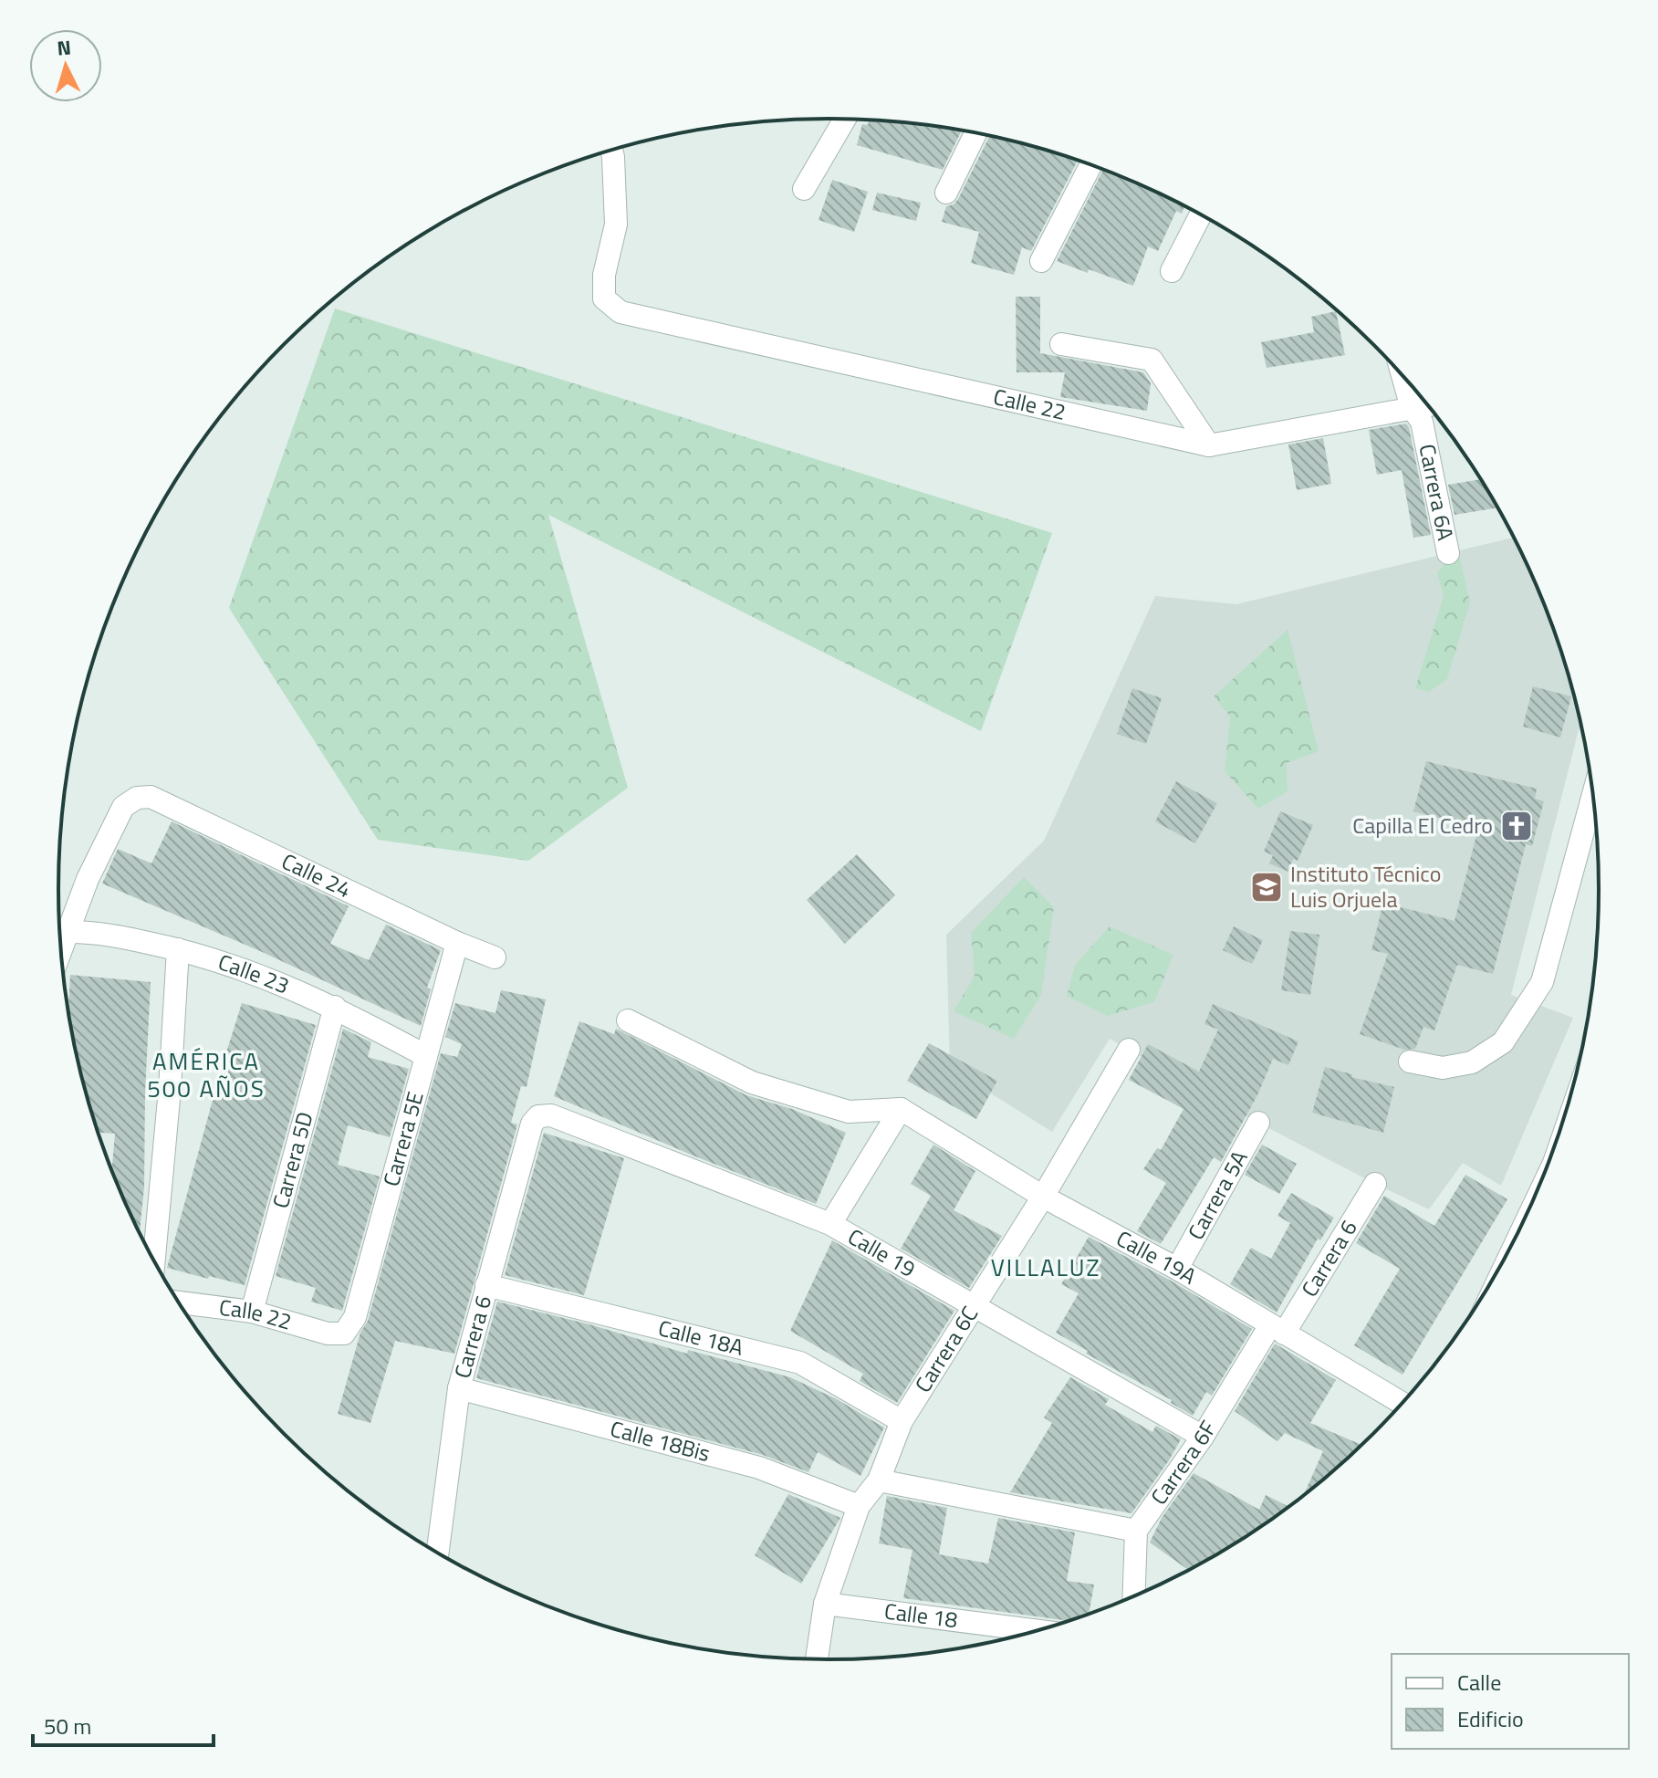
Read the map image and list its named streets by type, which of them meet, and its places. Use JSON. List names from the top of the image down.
{
  "streets": {
    "street": [
      "Calle 22",
      "Carrera 6A",
      "Calle 24",
      "Calle 23",
      "Carrera 5E",
      "Carrera 5D",
      "Carrera 5A",
      "Calle 19",
      "Calle 19A",
      "Carrera 6",
      "Calle 18A",
      "Carrera 6C",
      "Calle 18Bis",
      "Carrera 6F",
      "Calle 18"
    ]
  },
  "crossings": [
    ["Calle 22", "Carrera 6A"],
    ["Calle 22", "Carrera 5E"],
    ["Calle 22", "Carrera 5D"],
    ["Calle 24", "Calle 23"],
    ["Calle 24", "Carrera 5E"],
    ["Calle 23", "Carrera 5E"],
    ["Calle 23", "Carrera 5D"],
    ["Carrera 5A", "Calle 19A"],
    ["Calle 19", "Carrera 6"],
    ["Calle 19", "Carrera 6C"],
    ["Calle 19", "Carrera 6F"],
    ["Calle 19A", "Carrera 6"],
    ["Calle 19A", "Carrera 6C"],
    ["Calle 19A", "Carrera 6F"],
    ["Carrera 6", "Calle 18A"],
    ["Carrera 6", "Calle 18Bis"],
    ["Carrera 6", "Carrera 6F"],
    ["Calle 18A", "Carrera 6C"],
    ["Carrera 6C", "Calle 18Bis"],
    ["Carrera 6C", "Calle 18"]
  ],
  "districts": ["AMÉRICA 500 AÑOS", "VILLALUZ"],
  "places": {
    "church": ["Capilla El Cedro"],
    "school or university": ["Instituto Técnico Luis Orjuela"]
  },
  "legend": ["Calle", "Edificio"],
  "scale_bar": "50 m",
  "north": "top"
}
